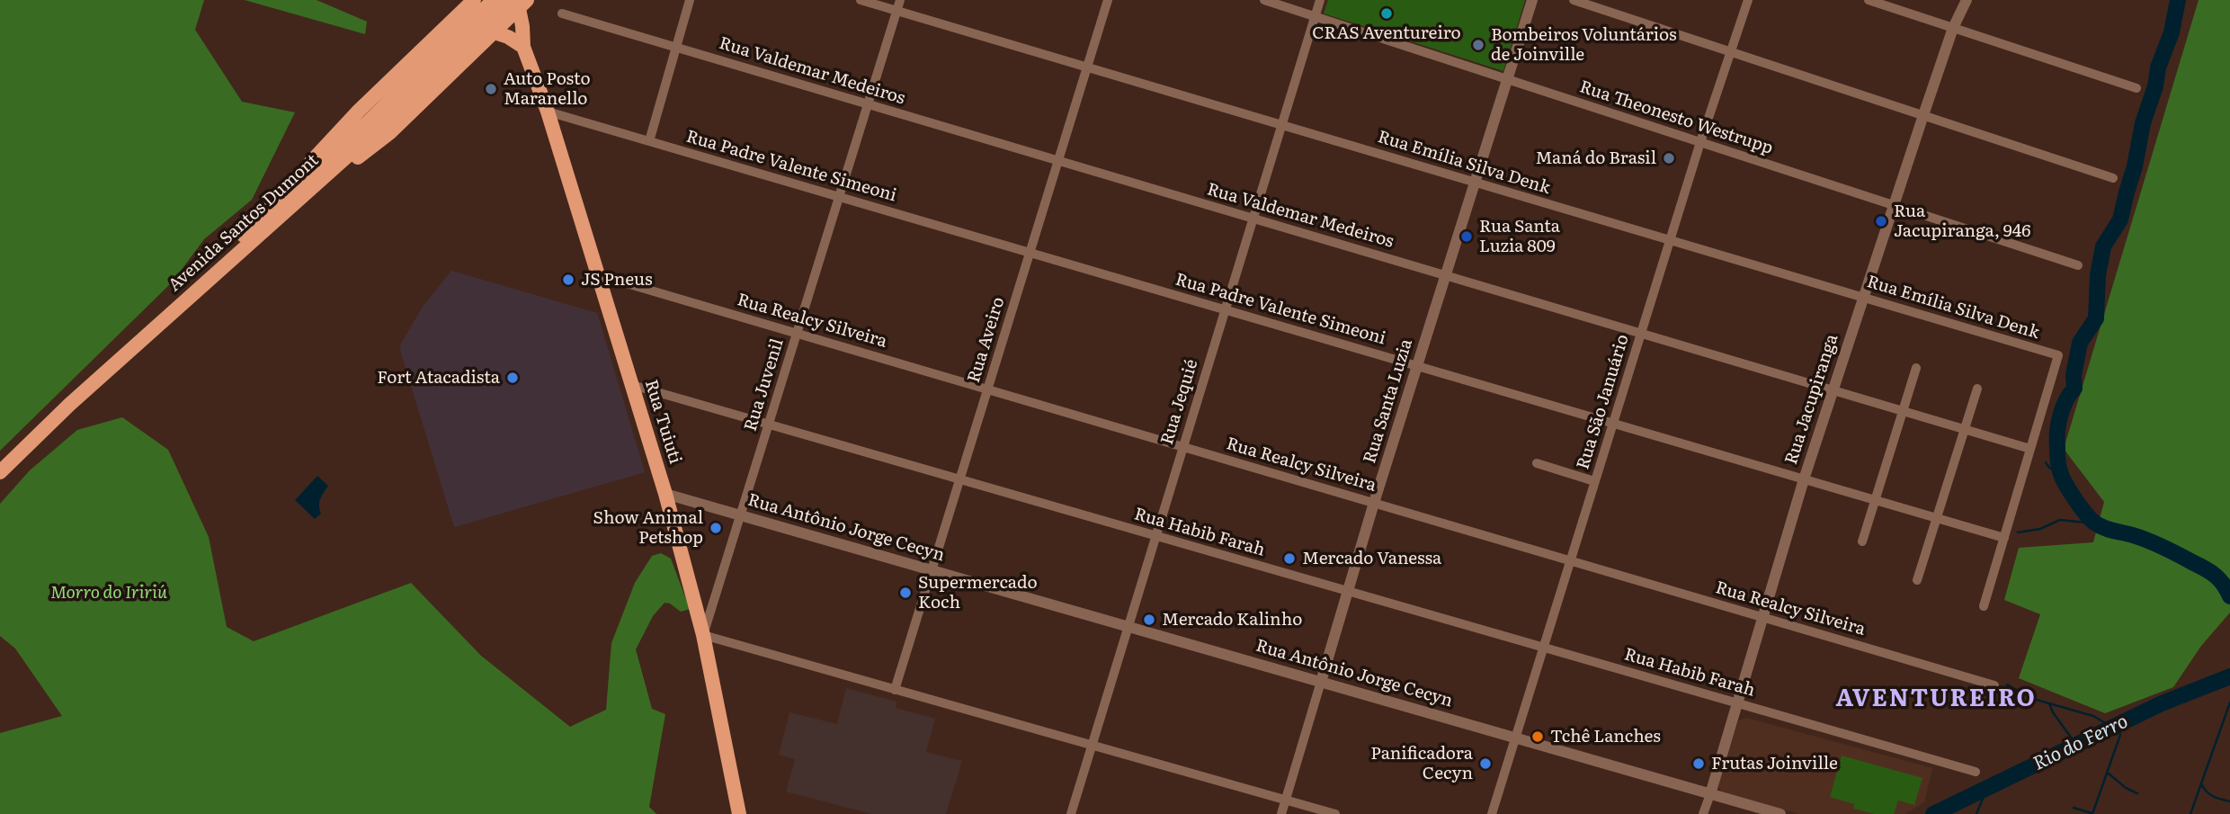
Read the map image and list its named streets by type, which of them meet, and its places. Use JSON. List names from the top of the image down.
{
  "streets": {
    "main road": ["Avenida Santos Dumont", "Rua Tuiuti"],
    "street": [
      "Rua Valdemar Medeiros",
      "Rua Theonesto Westrupp",
      "Rua Emília Silva Denk",
      "Rua Padre Valente Simeoni",
      "Rua Realcy Silveira",
      "Rua Aveiro",
      "Rua Juvenil",
      "Rua Jacupiranga",
      "Rua Santa Luzia",
      "Rua Jequié",
      "Rua São Januário",
      "Rua Antônio Jorge Cecyn",
      "Rua Habib Farah"
    ]
  },
  "crossings": [
    ["Rua Valdemar Medeiros", "Rua Emília Silva Denk"],
    ["Rua Valdemar Medeiros", "Rua Aveiro"],
    ["Rua Valdemar Medeiros", "Rua Juvenil"],
    ["Rua Valdemar Medeiros", "Rua Jacupiranga"],
    ["Rua Valdemar Medeiros", "Rua Santa Luzia"],
    ["Rua Valdemar Medeiros", "Rua Jequié"],
    ["Rua Valdemar Medeiros", "Rua São Januário"],
    ["Rua Theonesto Westrupp", "Rua Jacupiranga"],
    ["Rua Theonesto Westrupp", "Rua Santa Luzia"],
    ["Rua Theonesto Westrupp", "Rua Jequié"],
    ["Rua Theonesto Westrupp", "Rua São Januário"],
    ["Rua Emília Silva Denk", "Rua Aveiro"],
    ["Rua Emília Silva Denk", "Rua Juvenil"],
    ["Rua Emília Silva Denk", "Rua Jacupiranga"],
    ["Rua Emília Silva Denk", "Rua Santa Luzia"],
    ["Rua Emília Silva Denk", "Rua Jequié"],
    ["Rua Emília Silva Denk", "Rua São Januário"],
    ["Rua Padre Valente Simeoni", "Rua Aveiro"],
    ["Rua Padre Valente Simeoni", "Rua Juvenil"],
    ["Rua Padre Valente Simeoni", "Rua Jacupiranga"],
    ["Rua Padre Valente Simeoni", "Rua Santa Luzia"],
    ["Rua Padre Valente Simeoni", "Rua Jequié"],
    ["Rua Padre Valente Simeoni", "Rua São Januário"],
    ["Rua Padre Valente Simeoni", "Rua Tuiuti"],
    ["Avenida Santos Dumont", "Rua Tuiuti"],
    ["Rua Realcy Silveira", "Rua Aveiro"],
    ["Rua Realcy Silveira", "Rua Juvenil"],
    ["Rua Realcy Silveira", "Rua Jacupiranga"],
    ["Rua Realcy Silveira", "Rua Santa Luzia"],
    ["Rua Realcy Silveira", "Rua Jequié"],
    ["Rua Realcy Silveira", "Rua São Januário"],
    ["Rua Realcy Silveira", "Rua Tuiuti"],
    ["Rua Aveiro", "Rua Antônio Jorge Cecyn"],
    ["Rua Aveiro", "Rua Habib Farah"],
    ["Rua Juvenil", "Rua Tuiuti"],
    ["Rua Juvenil", "Rua Antônio Jorge Cecyn"],
    ["Rua Juvenil", "Rua Habib Farah"],
    ["Rua Jacupiranga", "Rua Antônio Jorge Cecyn"],
    ["Rua Jacupiranga", "Rua Habib Farah"],
    ["Rua Santa Luzia", "Rua Antônio Jorge Cecyn"],
    ["Rua Santa Luzia", "Rua Habib Farah"],
    ["Rua Jequié", "Rua Antônio Jorge Cecyn"],
    ["Rua Jequié", "Rua Habib Farah"],
    ["Rua São Januário", "Rua Antônio Jorge Cecyn"],
    ["Rua São Januário", "Rua Habib Farah"],
    ["Rua Tuiuti", "Rua Antônio Jorge Cecyn"],
    ["Rua Tuiuti", "Rua Habib Farah"]
  ],
  "districts": ["AVENTUREIRO"],
  "water": ["Rio do Ferro"],
  "parks": ["Morro do Iririú"],
  "places": [
    "CRAS Aventureiro",
    "Bombeiros Voluntários de Joinville",
    "Auto Posto Maranello",
    "Maná do Brasil",
    "Rua Jacupiranga, 946",
    "Rua Santa Luzia 809",
    "JS Pneus",
    "Fort Atacadista",
    "Show Animal Petshop",
    "Mercado Vanessa",
    "Supermercado Koch",
    "Mercado Kalinho",
    "Tchê Lanches",
    "Panificadora Cecyn",
    "Frutas Joinville"
  ]
}
